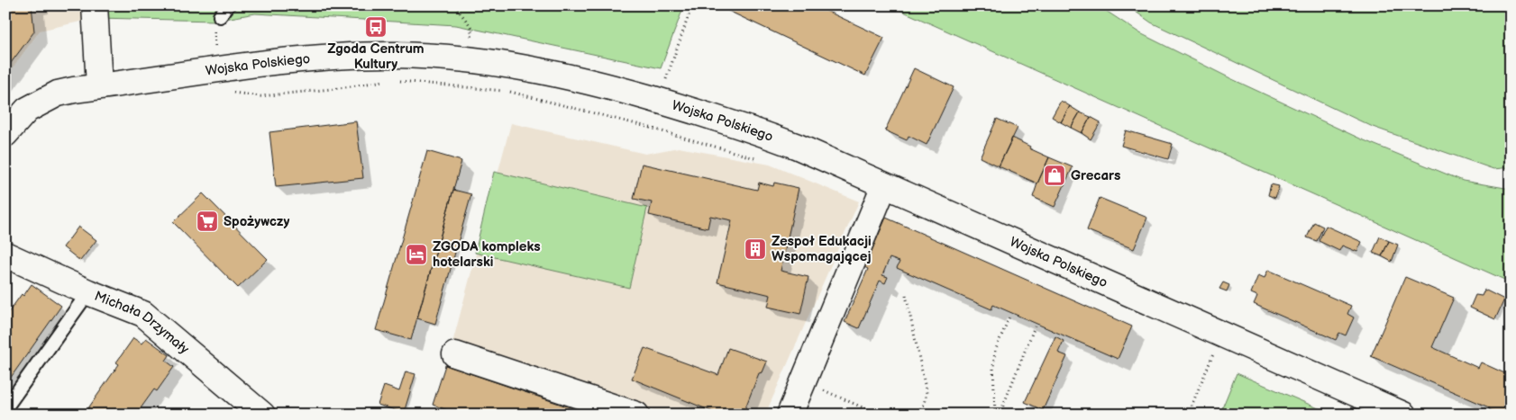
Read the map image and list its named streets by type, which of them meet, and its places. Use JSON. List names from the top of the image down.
{
  "streets": {
    "street": ["Wojska Polskiego", "Michała Drzymały"]
  },
  "places": {
    "bus stop": ["Zgoda Centrum Kultury"],
    "shop": ["Grecars"],
    "supermarket": ["Spożywczy"],
    "building": ["Zespoł Edukacji Wspomagającej"],
    "hotel": ["ZGODA kompleks hotelarski"]
  }
}
